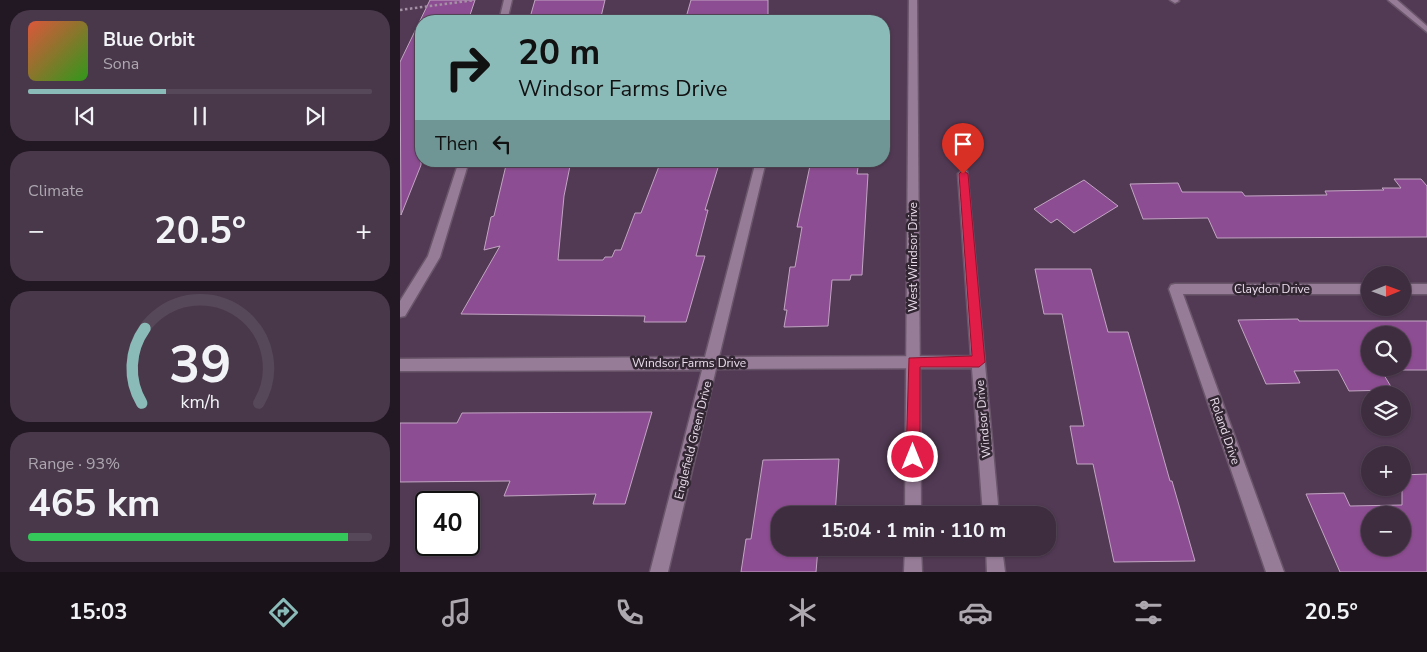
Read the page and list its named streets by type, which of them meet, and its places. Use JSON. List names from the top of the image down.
{
  "streets": {
    "street": [
      "West Windsor Drive",
      "Claydon Drive",
      "Windsor Farms Drive",
      "Windsor Drive",
      "Roland Drive",
      "Englefield Green Drive"
    ]
  },
  "crossings": [
    ["West Windsor Drive", "Windsor Farms Drive"],
    ["Claydon Drive", "Roland Drive"],
    ["Windsor Farms Drive", "Windsor Drive"],
    ["Windsor Farms Drive", "Englefield Green Drive"]
  ],
  "north": "right",
  "page": {
    "turn": ["20 m", "Windsor Farms Drive"],
    "song": ["Blue Orbit", "Sona"],
    "then": "Then",
    "tile": [
      "Climate",
      ["Range · 93%", "465 km"]
    ],
    "heat": ["−", "20.5°", "+"],
    "map_buttons": ["+", "−"],
    "limit": "40",
    "trip": "15:04 · 1 min · 110 m",
    "tabs": ["15:03", "20.5°"],
    "gauge": ["39", "km/h"]
  }
}
